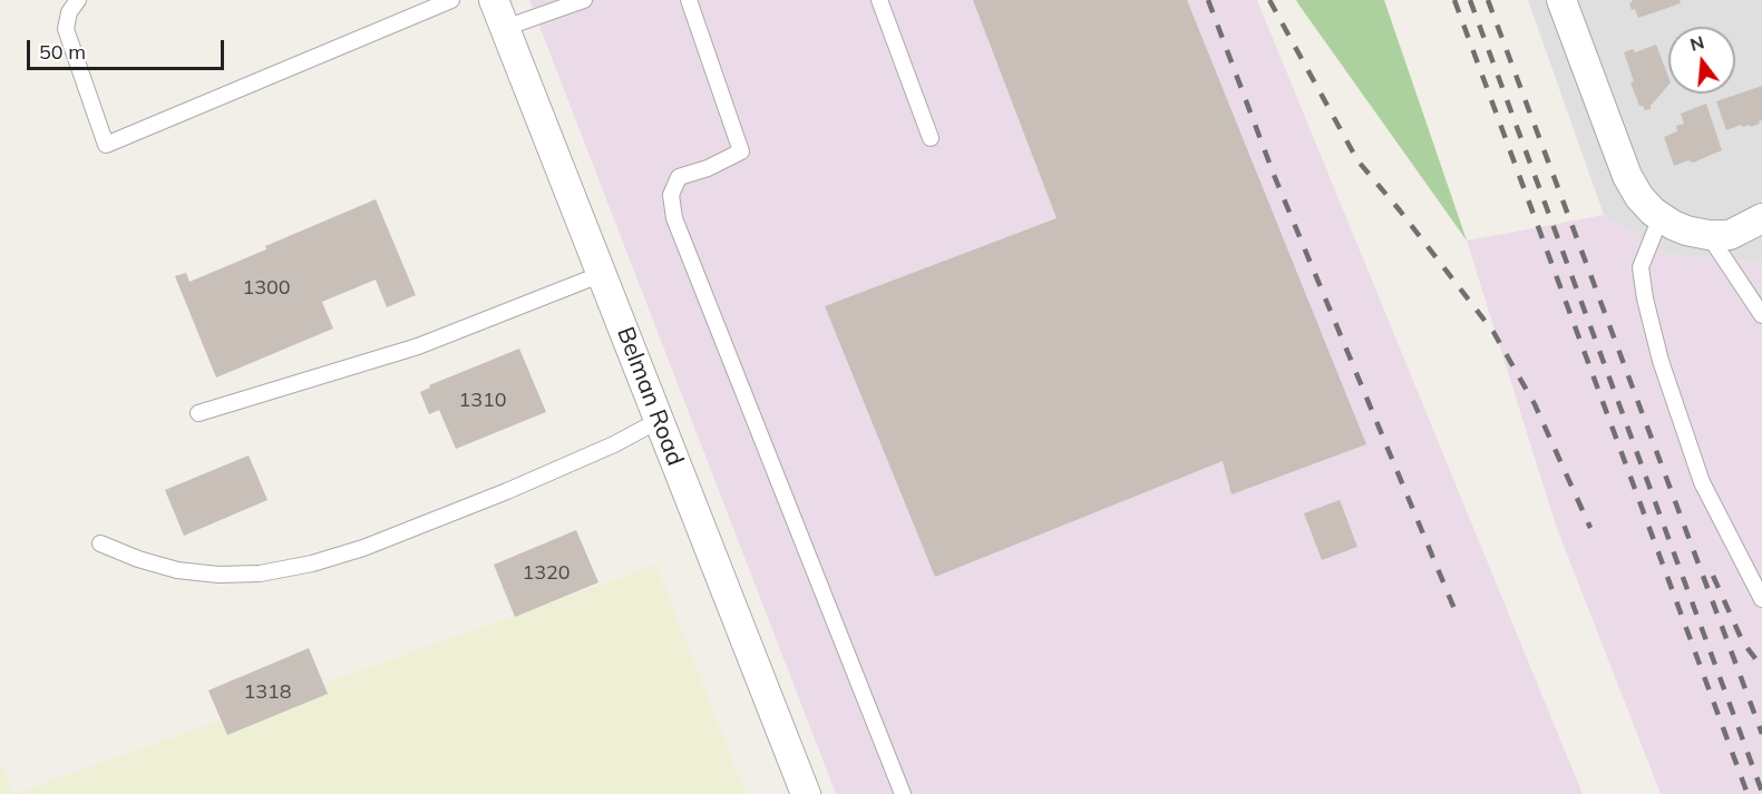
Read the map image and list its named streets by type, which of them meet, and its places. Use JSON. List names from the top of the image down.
{
  "streets": {
    "street": ["Belman Road"]
  },
  "house_numbers": [
    "1300",
    "1310",
    "1320",
    "1318"
  ],
  "scale_bar": "50 m",
  "north": "top"
}
